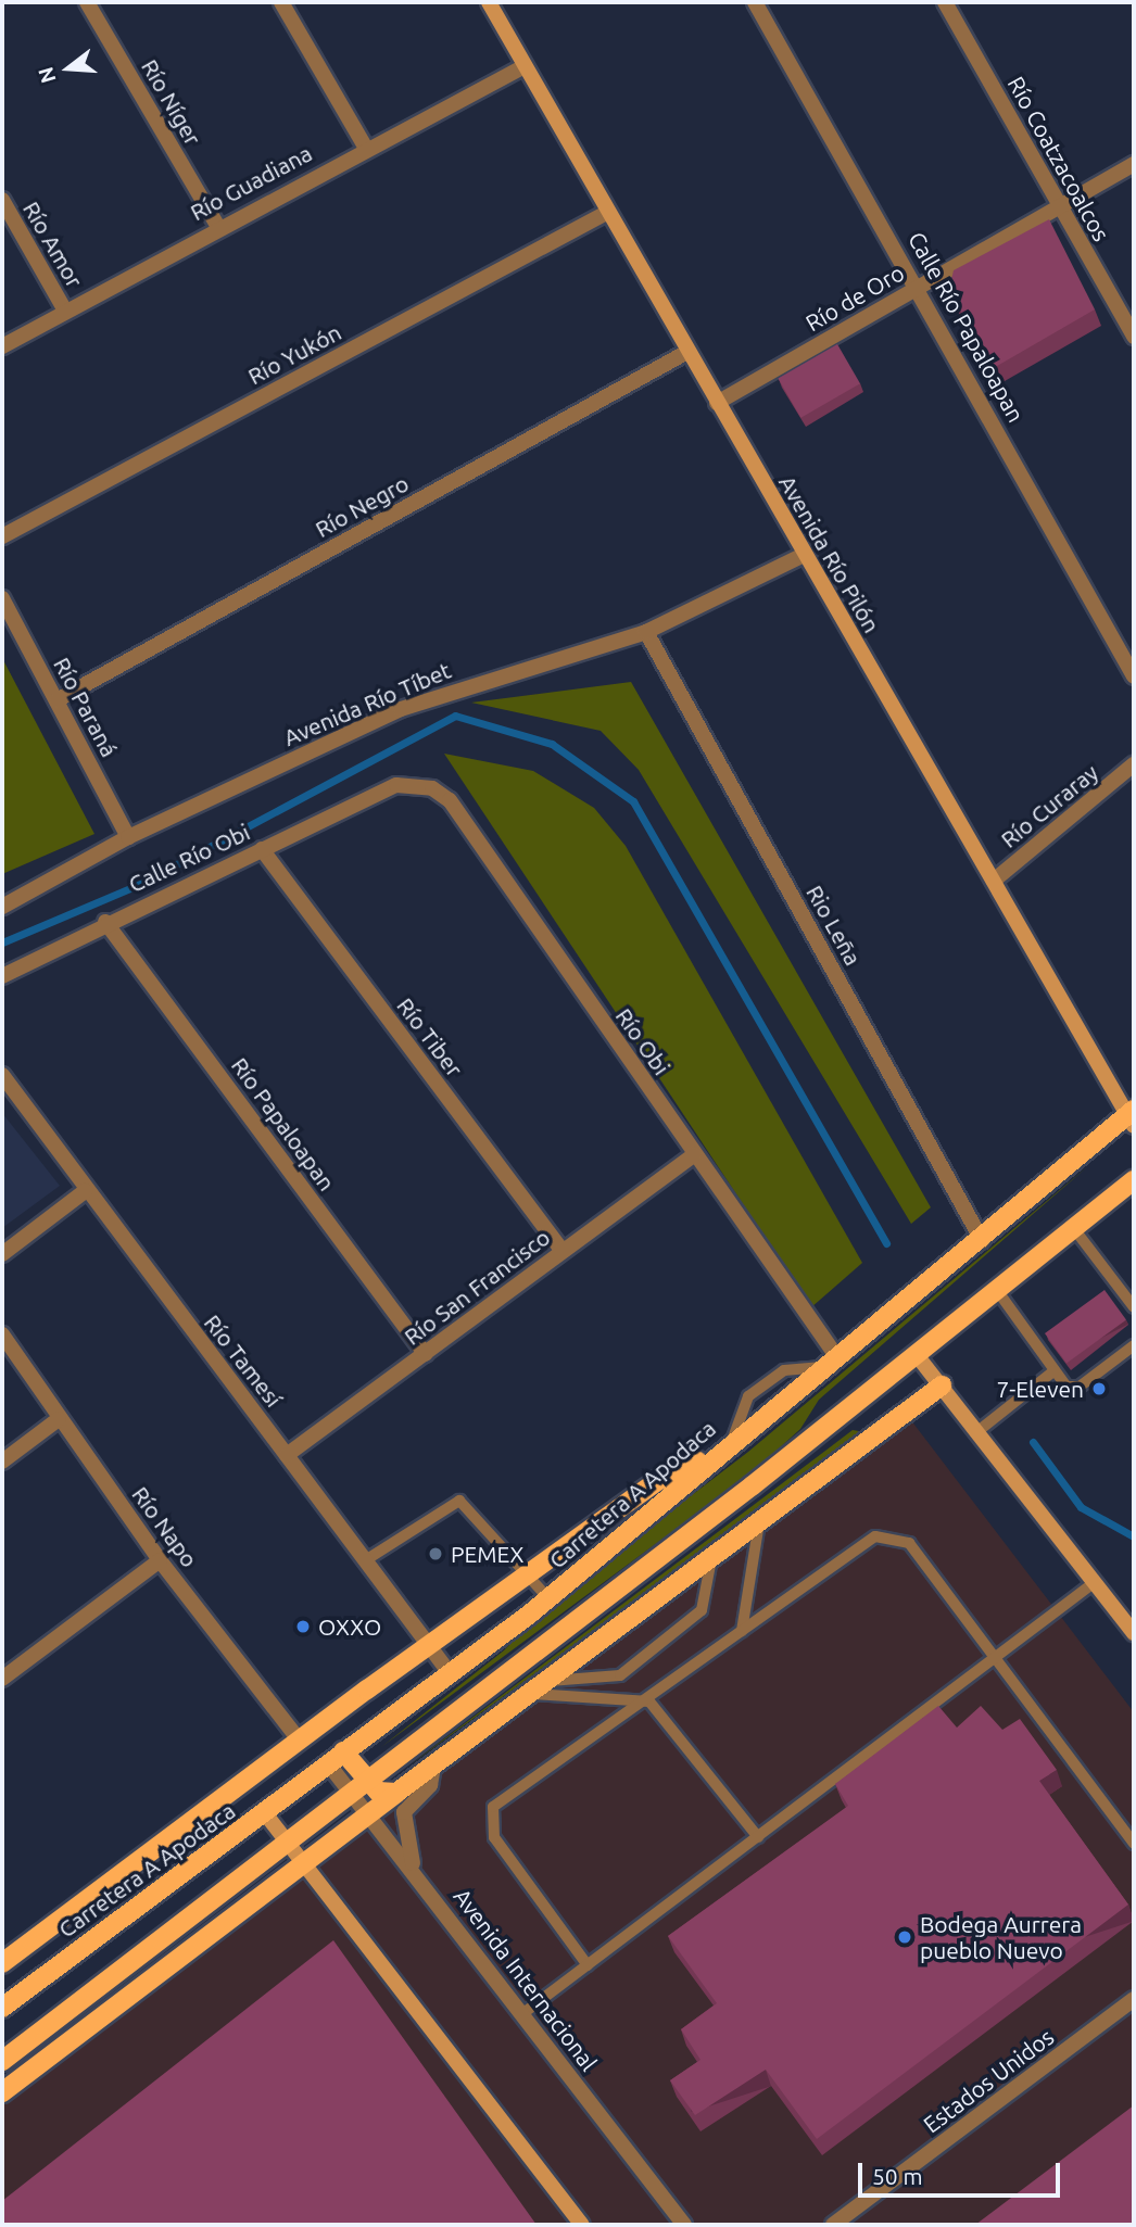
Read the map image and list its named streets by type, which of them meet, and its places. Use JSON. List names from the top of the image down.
{
  "streets": {
    "main road": ["Avenida Río Pilón", "Carretera A Apodaca"],
    "street": [
      "Río Níger",
      "Río Coatzacoalcos",
      "Río Guadiana",
      "Río Amor",
      "Río de Oro",
      "Calle Río Papaloapan",
      "Río Yukón",
      "Río Negro",
      "Avenida Río Tíbet",
      "Río Paraná",
      "Río Curaray",
      "Calle Río Obi",
      "Rio Leña",
      "Río Tiber",
      "Río Obi",
      "Río Papaloapan",
      "Río San Francisco",
      "Río Tamesí",
      "Río Napo",
      "Avenida Internacional",
      "Estados Unidos"
    ]
  },
  "crossings": [
    ["Río Níger", "Río Guadiana"],
    ["Río Coatzacoalcos", "Río de Oro"],
    ["Río Guadiana", "Río Amor"],
    ["Río Guadiana", "Avenida Río Pilón"],
    ["Río de Oro", "Calle Río Papaloapan"],
    ["Río de Oro", "Avenida Río Pilón"],
    ["Río Yukón", "Avenida Río Pilón"],
    ["Río Negro", "Avenida Río Pilón"],
    ["Río Negro", "Río Paraná"],
    ["Avenida Río Pilón", "Avenida Río Tíbet"],
    ["Avenida Río Pilón", "Río Curaray"],
    ["Avenida Río Pilón", "Carretera A Apodaca"],
    ["Avenida Río Tíbet", "Río Paraná"],
    ["Avenida Río Tíbet", "Rio Leña"],
    ["Calle Río Obi", "Río Tiber"],
    ["Calle Río Obi", "Río Obi"],
    ["Calle Río Obi", "Río Papaloapan"],
    ["Rio Leña", "Carretera A Apodaca"],
    ["Río Tiber", "Río San Francisco"],
    ["Río Obi", "Río San Francisco"],
    ["Río Obi", "Carretera A Apodaca"],
    ["Río Papaloapan", "Río San Francisco"],
    ["Río San Francisco", "Río Tamesí"],
    ["Río Tamesí", "Carretera A Apodaca"]
  ],
  "places": [
    "7-Eleven",
    "PEMEX",
    "OXXO",
    "Bodega Aurrera pueblo Nuevo"
  ],
  "scale_bar": "50 m",
  "north": "left"
}
